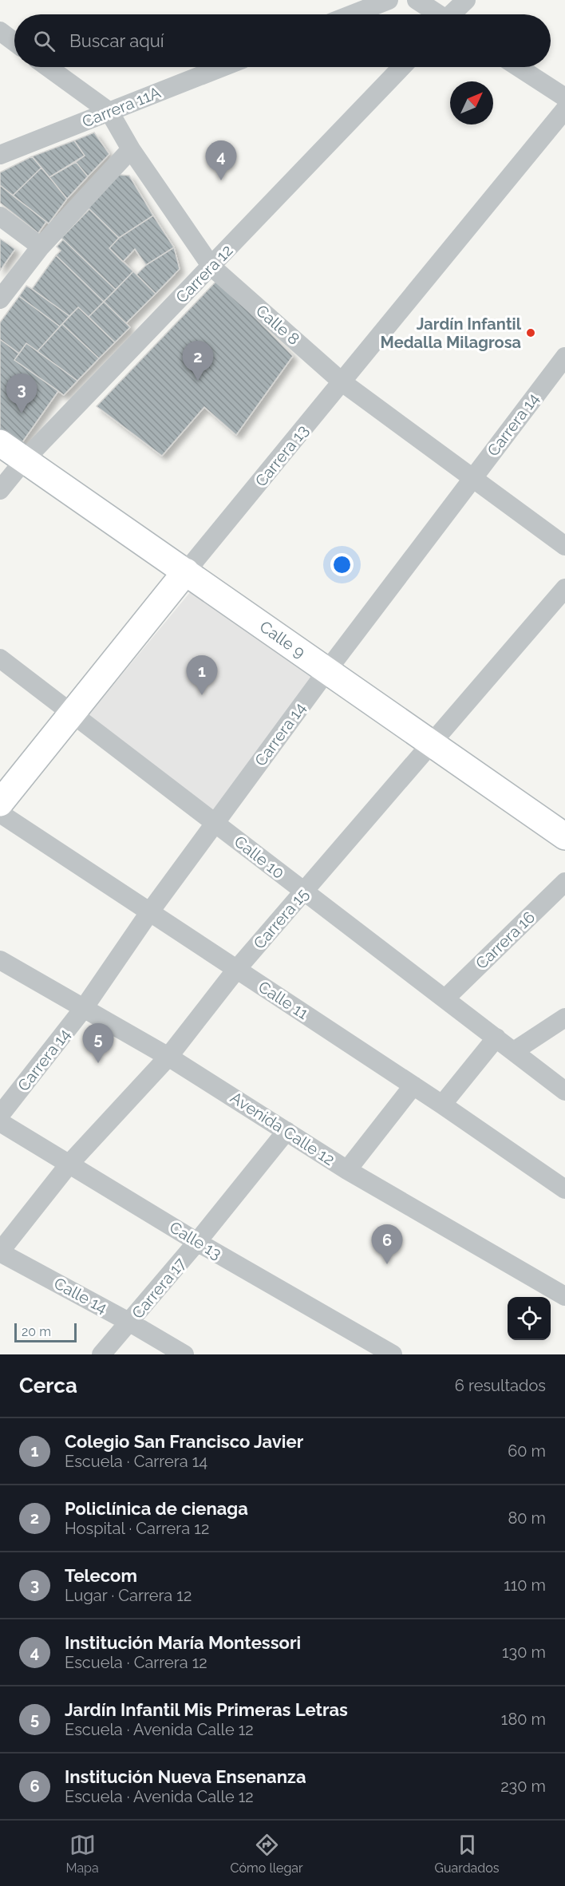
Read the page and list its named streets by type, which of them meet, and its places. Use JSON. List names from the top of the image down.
{
  "streets": {
    "street": [
      "Carrera 11A",
      "Carrera 12",
      "Calle 8",
      "Carrera 14",
      "Carrera 13",
      "Calle 9",
      "Calle 10",
      "Carrera 15",
      "Carrera 16",
      "Calle 11",
      "Avenida Calle 12",
      "Calle 13",
      "Carrera 17",
      "Calle 14"
    ]
  },
  "crossings": [
    ["Carrera 11A", "Calle 8"],
    ["Carrera 12", "Calle 8"],
    ["Carrera 12", "Calle 9"],
    ["Calle 8", "Carrera 14"],
    ["Calle 8", "Carrera 13"],
    ["Carrera 14", "Calle 9"],
    ["Carrera 14", "Calle 10"],
    ["Carrera 14", "Calle 11"],
    ["Carrera 14", "Avenida Calle 12"],
    ["Carrera 13", "Calle 9"],
    ["Carrera 13", "Calle 10"],
    ["Calle 9", "Carrera 15"],
    ["Calle 10", "Carrera 15"],
    ["Calle 10", "Carrera 16"],
    ["Carrera 15", "Calle 11"],
    ["Carrera 15", "Avenida Calle 12"],
    ["Carrera 15", "Calle 13"],
    ["Carrera 15", "Calle 14"],
    ["Avenida Calle 12", "Carrera 17"],
    ["Calle 13", "Carrera 17"],
    ["Carrera 17", "Calle 14"]
  ],
  "places": ["Jardín Infantil Medalla Milagrosa"],
  "scale_bar": "20 m",
  "north": "top right",
  "page": {
    "search": "Buscar aquí",
    "pins": [
      "4",
      "2",
      "3",
      "1",
      "5",
      "6"
    ],
    "scale": "20 m",
    "heading": ["Cerca", "6 resultados"],
    "list": [
      {
        "mark": "1",
        "name": "Colegio San Francisco Javier",
        "note": "Escuela · Carrera 14",
        "value": "60 m"
      },
      {
        "mark": "2",
        "name": "Policlínica de cienaga",
        "note": "Hospital · Carrera 12",
        "value": "80 m"
      },
      {
        "mark": "3",
        "name": "Telecom",
        "note": "Lugar · Carrera 12",
        "value": "110 m"
      },
      {
        "mark": "4",
        "name": "Institución María Montessori",
        "note": "Escuela · Carrera 12",
        "value": "130 m"
      },
      {
        "mark": "5",
        "name": "Jardín Infantil Mis Primeras Letras",
        "note": "Escuela · Avenida Calle 12",
        "value": "180 m"
      },
      {
        "mark": "6",
        "name": "Institución Nueva Ensenanza",
        "note": "Escuela · Avenida Calle 12",
        "value": "230 m"
      }
    ],
    "nav": ["Mapa", "Cómo llegar", "Guardados"]
  }
}
